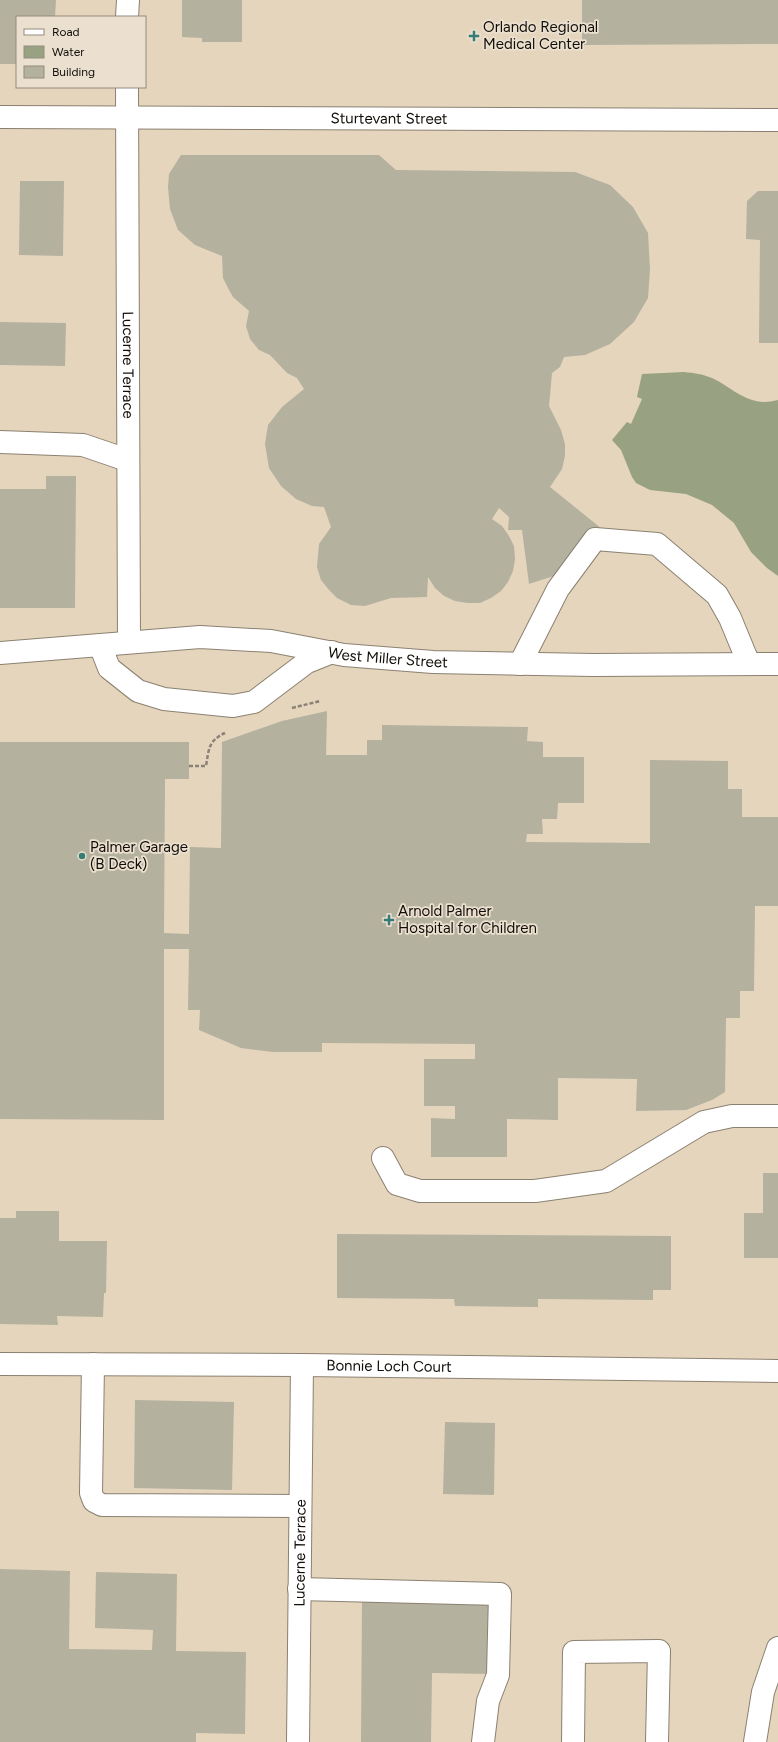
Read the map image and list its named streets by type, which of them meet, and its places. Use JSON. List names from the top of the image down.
{
  "streets": {
    "street": [
      "Sturtevant Street",
      "Lucerne Terrace",
      "West Miller Street",
      "Bonnie Loch Court"
    ]
  },
  "crossings": [
    ["Sturtevant Street", "Lucerne Terrace"],
    ["Lucerne Terrace", "West Miller Street"],
    ["Lucerne Terrace", "Bonnie Loch Court"]
  ],
  "places": {
    "health": ["Orlando Regional Medical Center", "Arnold Palmer Hospital for Children"],
    "other": ["Palmer Garage (B Deck)"]
  },
  "legend": ["Road", "Water", "Building"]
}
